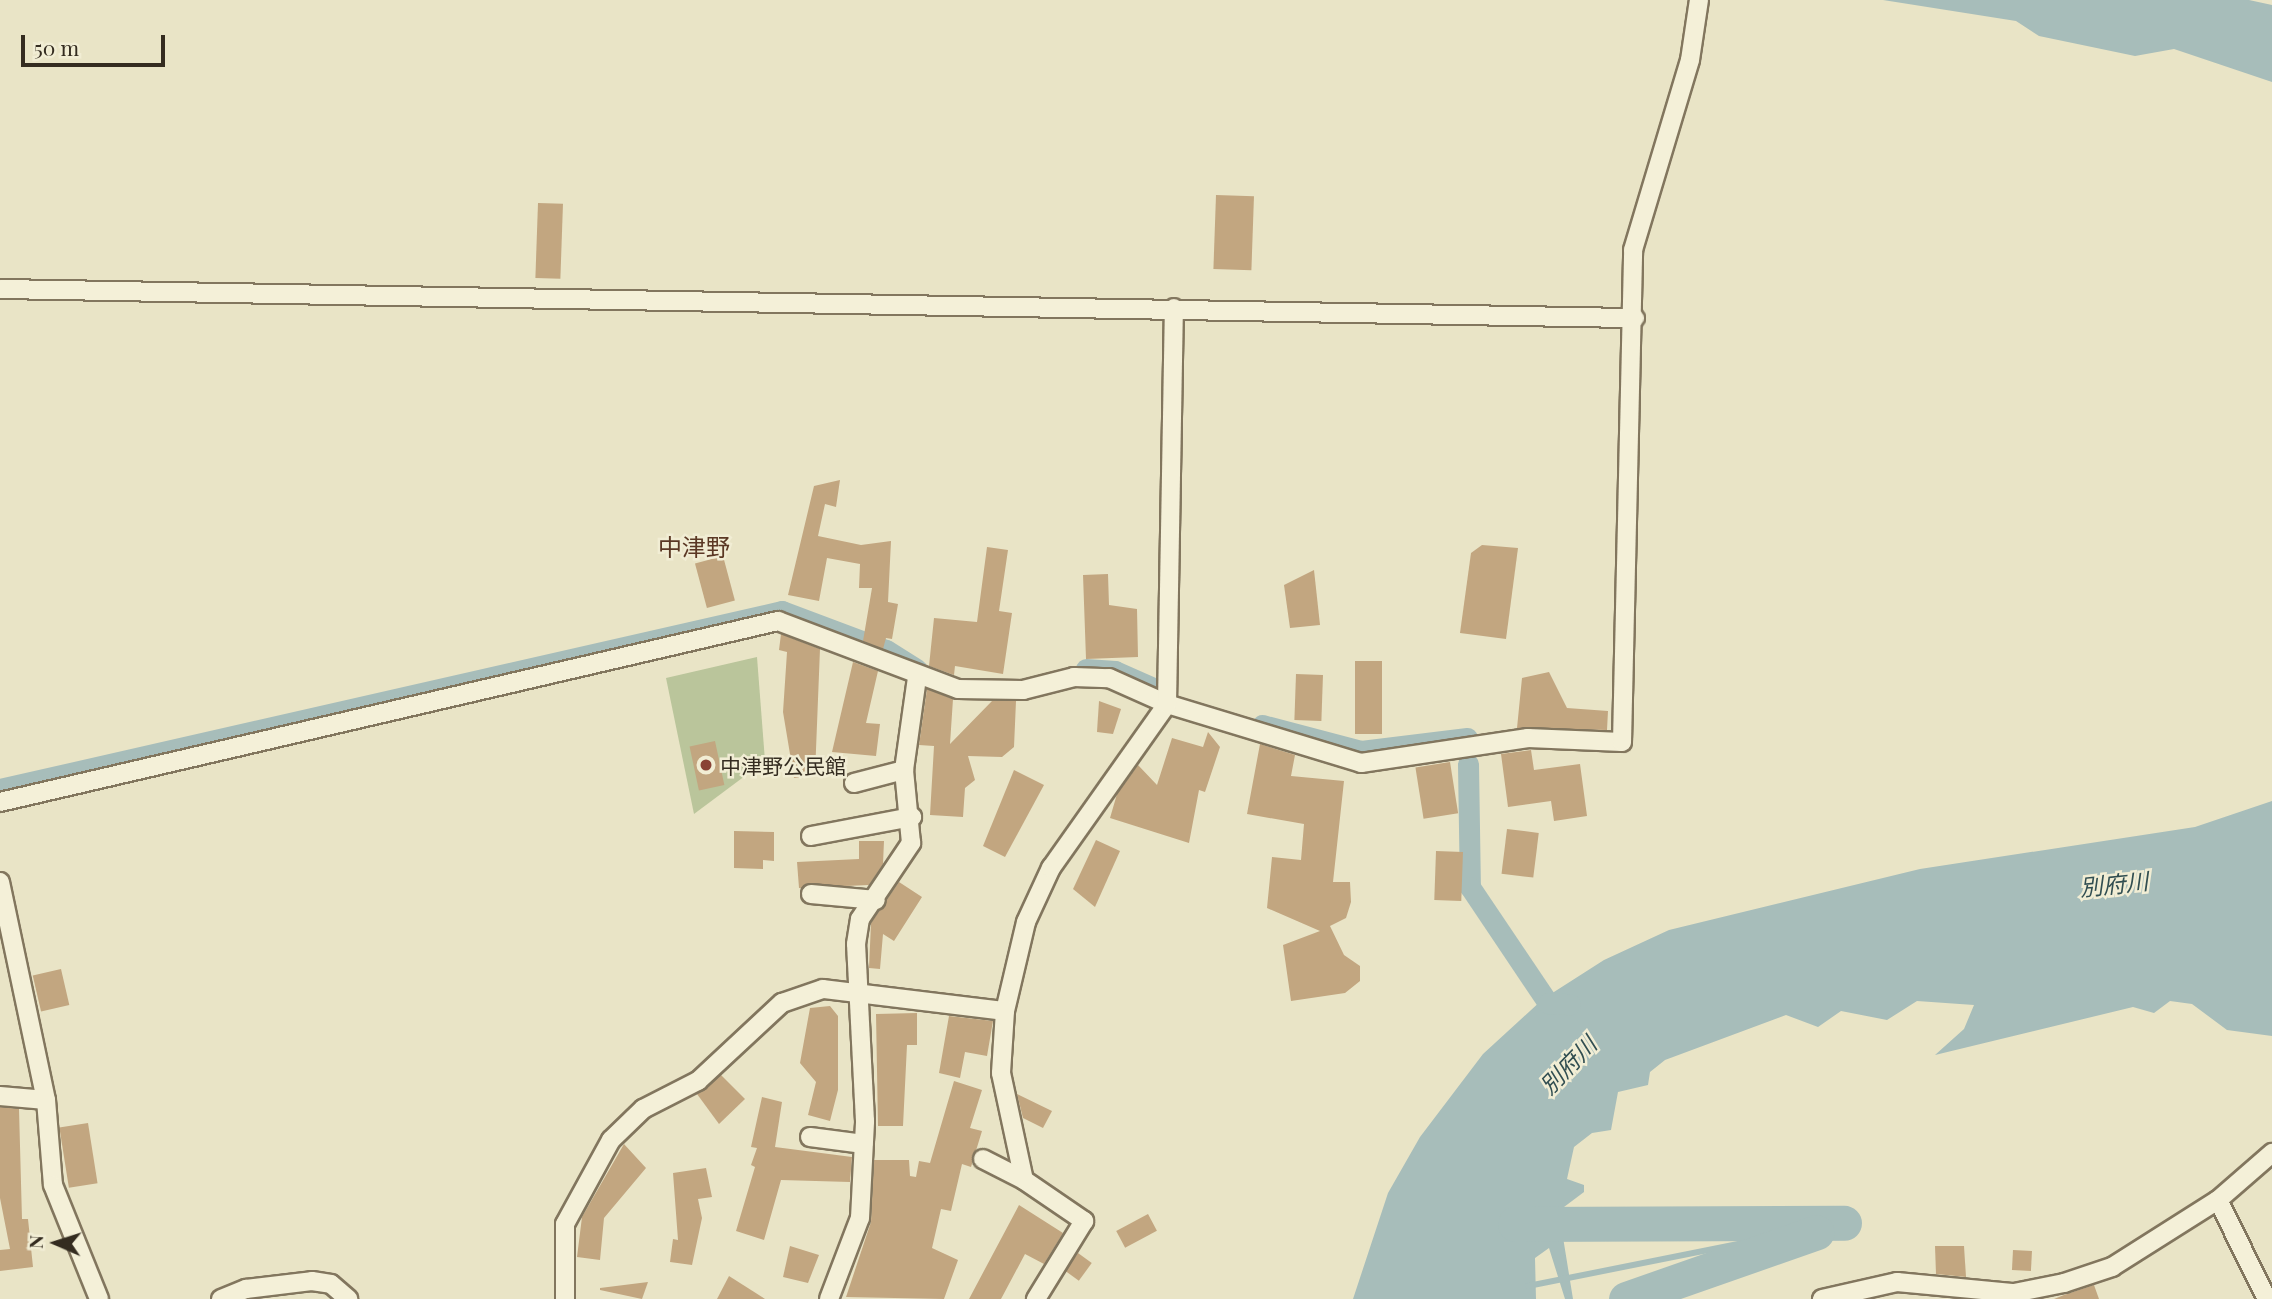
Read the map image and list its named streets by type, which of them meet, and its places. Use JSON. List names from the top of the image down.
{
  "districts": ["中津野"],
  "water": ["別府川"],
  "places": ["中津野公民館"],
  "scale_bar": "50 m",
  "north": "left"
}
